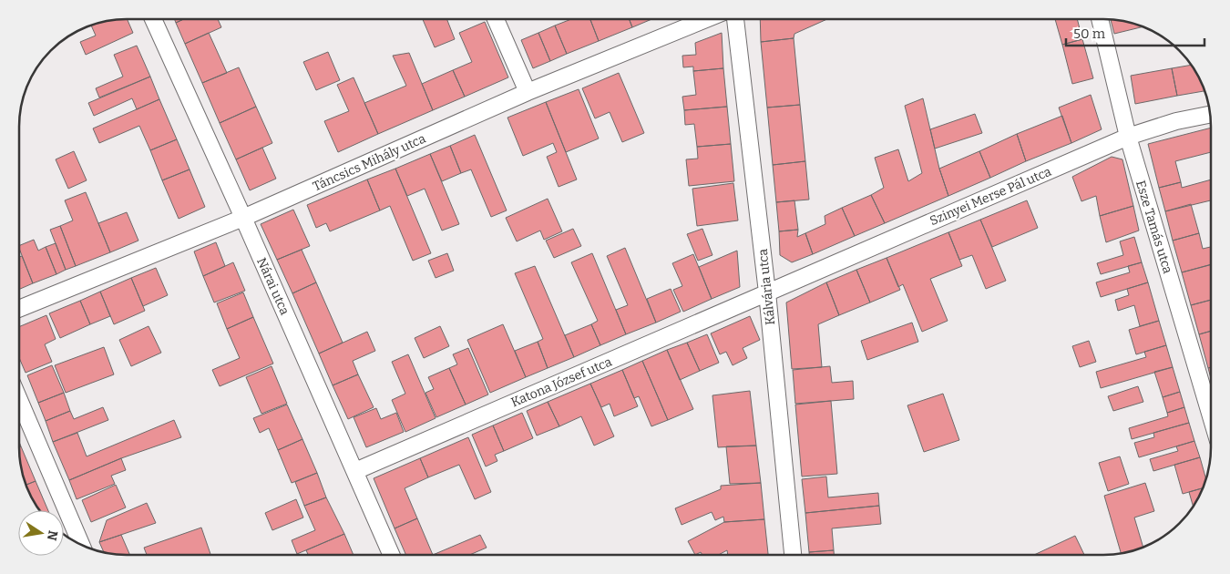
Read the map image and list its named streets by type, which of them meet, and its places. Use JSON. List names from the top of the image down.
{
  "streets": {
    "street": [
      "Táncsics Mihály utca",
      "Szinyei Merse Pál utca",
      "Esze Tamás utca",
      "Nárai utca",
      "Kálvária utca",
      "Katona József utca"
    ]
  },
  "crossings": [
    ["Táncsics Mihály utca", "Nárai utca"],
    ["Szinyei Merse Pál utca", "Esze Tamás utca"],
    ["Szinyei Merse Pál utca", "Kálvária utca"],
    ["Szinyei Merse Pál utca", "Katona József utca"],
    ["Nárai utca", "Katona József utca"],
    ["Kálvária utca", "Katona József utca"]
  ],
  "scale_bar": "50 m",
  "north": "right"
}
